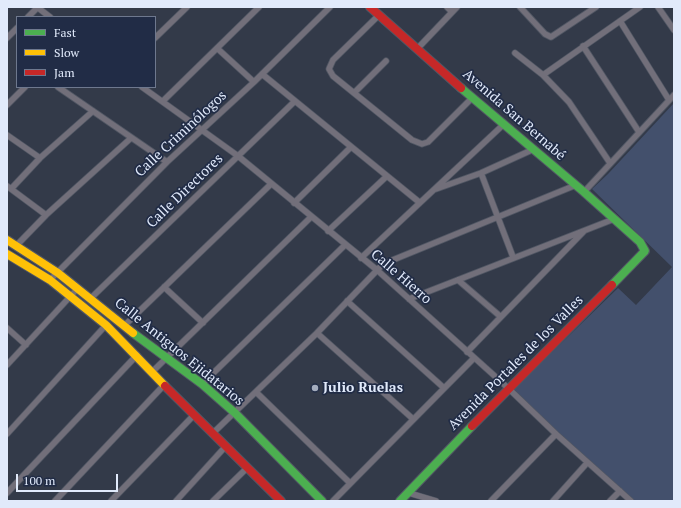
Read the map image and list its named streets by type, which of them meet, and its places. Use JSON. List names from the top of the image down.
{
  "streets": {
    "street": [
      "Avenida San Bernabé",
      "Calle Criminólogos",
      "Calle Directores",
      "Calle Hierro",
      "Calle Antiguos Ejidatarios",
      "Avenida Portales de los Valles"
    ]
  },
  "crossings": [
    ["Avenida San Bernabé", "Avenida Portales de los Valles"],
    ["Calle Criminólogos", "Calle Hierro"],
    ["Calle Criminólogos", "Calle Antiguos Ejidatarios"],
    ["Calle Directores", "Calle Hierro"],
    ["Calle Directores", "Calle Antiguos Ejidatarios"],
    ["Calle Hierro", "Avenida Portales de los Valles"]
  ],
  "places": ["Julio Ruelas"],
  "legend": ["Fast", "Slow", "Jam"],
  "scale_bar": "100 m"
}
